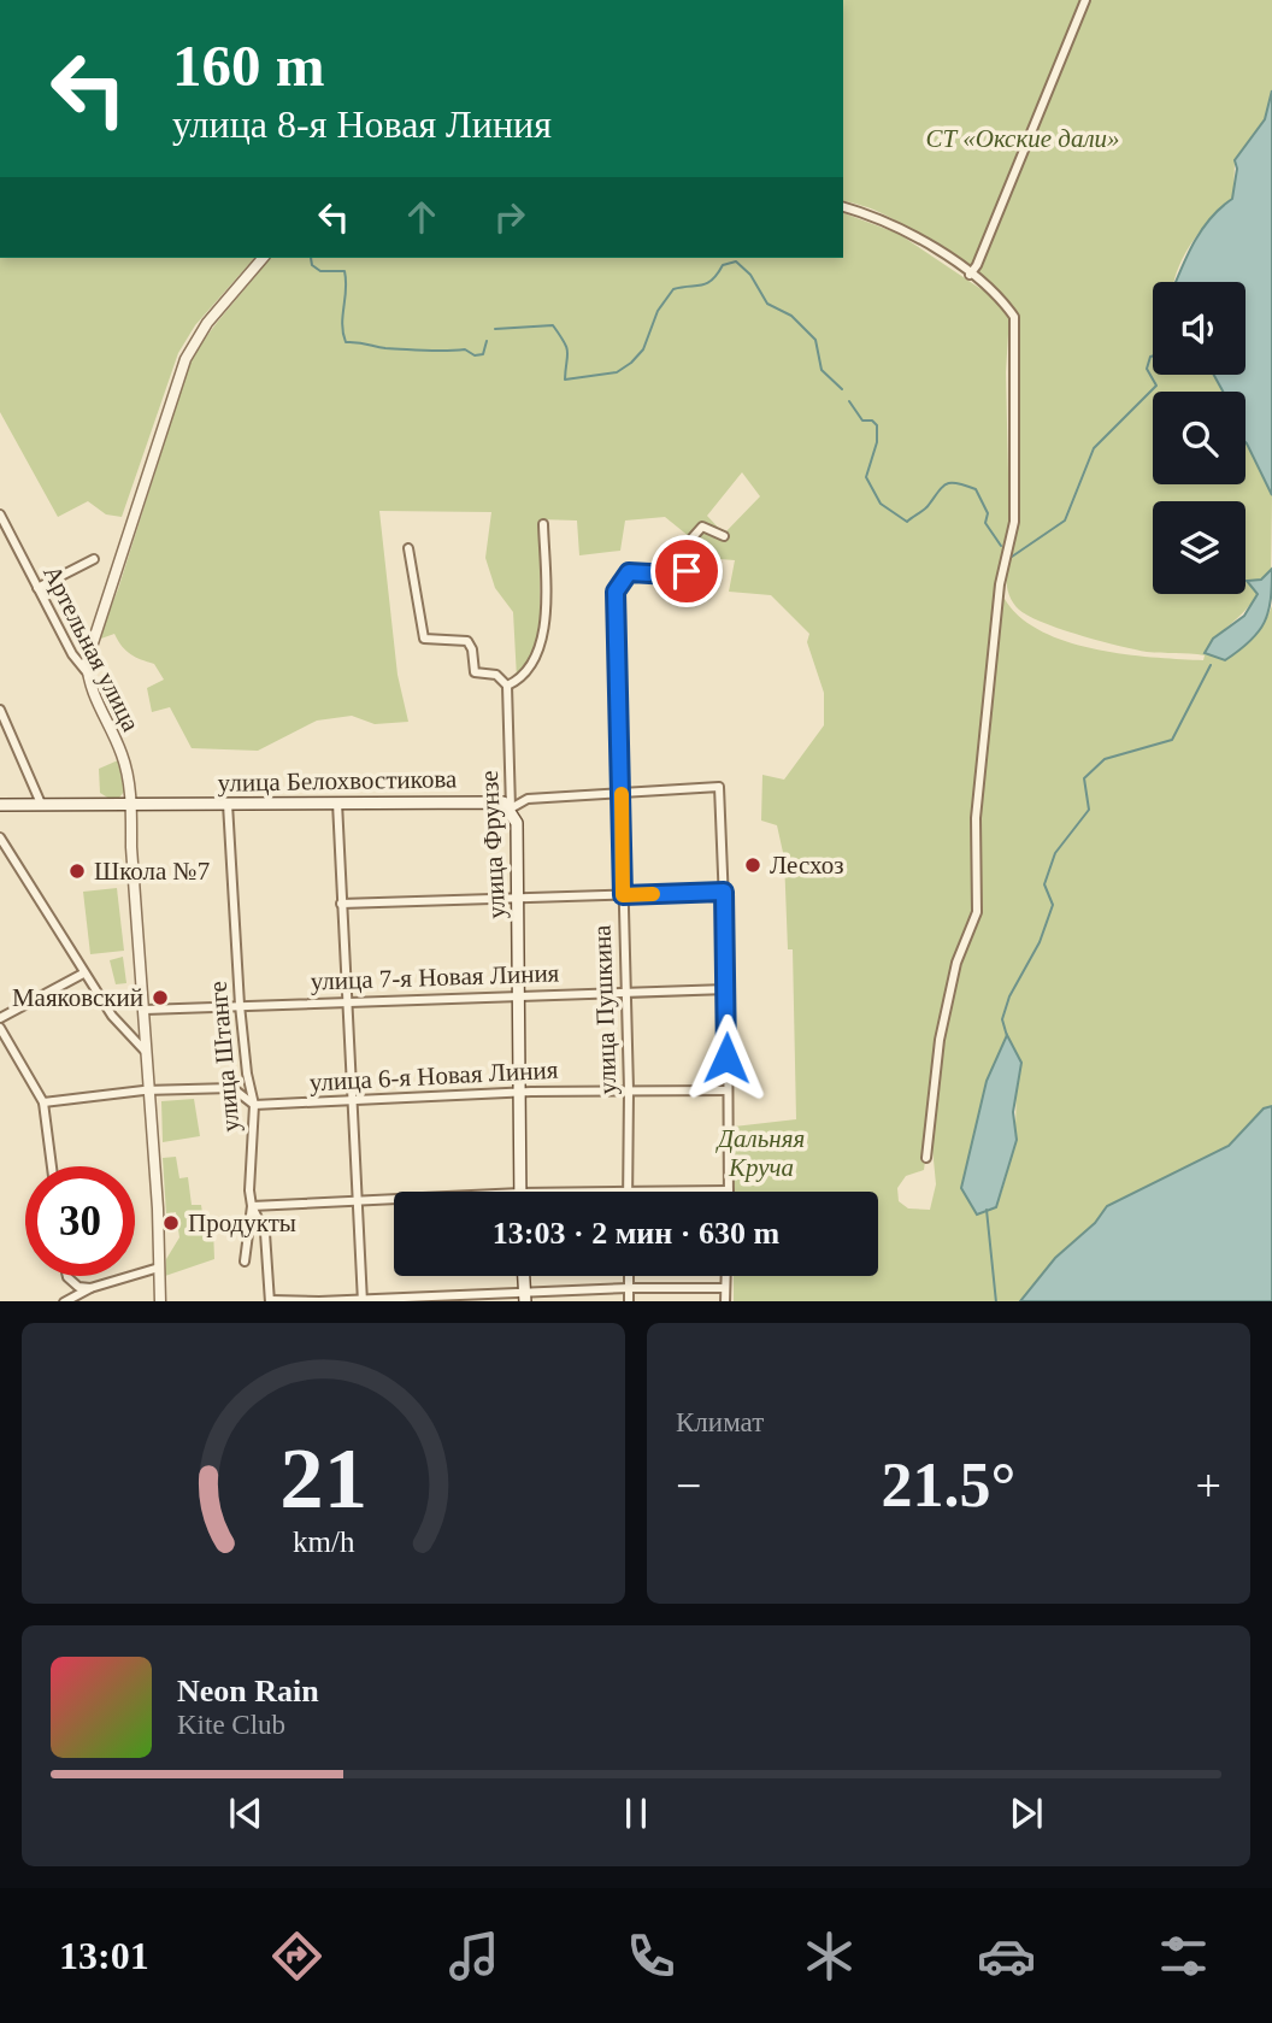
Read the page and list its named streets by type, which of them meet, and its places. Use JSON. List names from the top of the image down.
{
  "streets": {
    "main road": ["улица Белохвостикова", "улица Фрунзе"],
    "street": [
      "Артельная улица",
      "улица 7-я Новая Линия",
      "улица Пушкина",
      "улица Штанге",
      "улица 6-я Новая Линия"
    ]
  },
  "crossings": [
    ["Артельная улица", "улица Белохвостикова"],
    ["Артельная улица", "улица 7-я Новая Линия"],
    ["Артельная улица", "улица 6-я Новая Линия"],
    ["улица Белохвостикова", "улица Фрунзе"],
    ["улица Белохвостикова", "улица Пушкина"],
    ["улица Белохвостикова", "улица Штанге"],
    ["улица Фрунзе", "улица 7-я Новая Линия"],
    ["улица Фрунзе", "улица 6-я Новая Линия"],
    ["улица 7-я Новая Линия", "улица Пушкина"],
    ["улица 7-я Новая Линия", "улица Штанге"],
    ["улица Пушкина", "улица 6-я Новая Линия"],
    ["улица Штанге", "улица 6-я Новая Линия"]
  ],
  "parks": ["СТ «Окские дали»", "Дальняя Круча"],
  "places": [
    "Лесхоз",
    "Школа №7",
    "Маяковский",
    "Продукты"
  ],
  "page": {
    "turn": ["160 m", "улица 8-я Новая Линия"],
    "limit": "30",
    "trip": "13:03 · 2 мин · 630 m",
    "tile": "Климат",
    "heat": ["−", "21.5°", "+"],
    "song": ["Neon Rain", "Kite Club"],
    "tabs": "13:01",
    "gauge": ["21", "km/h"]
  }
}
